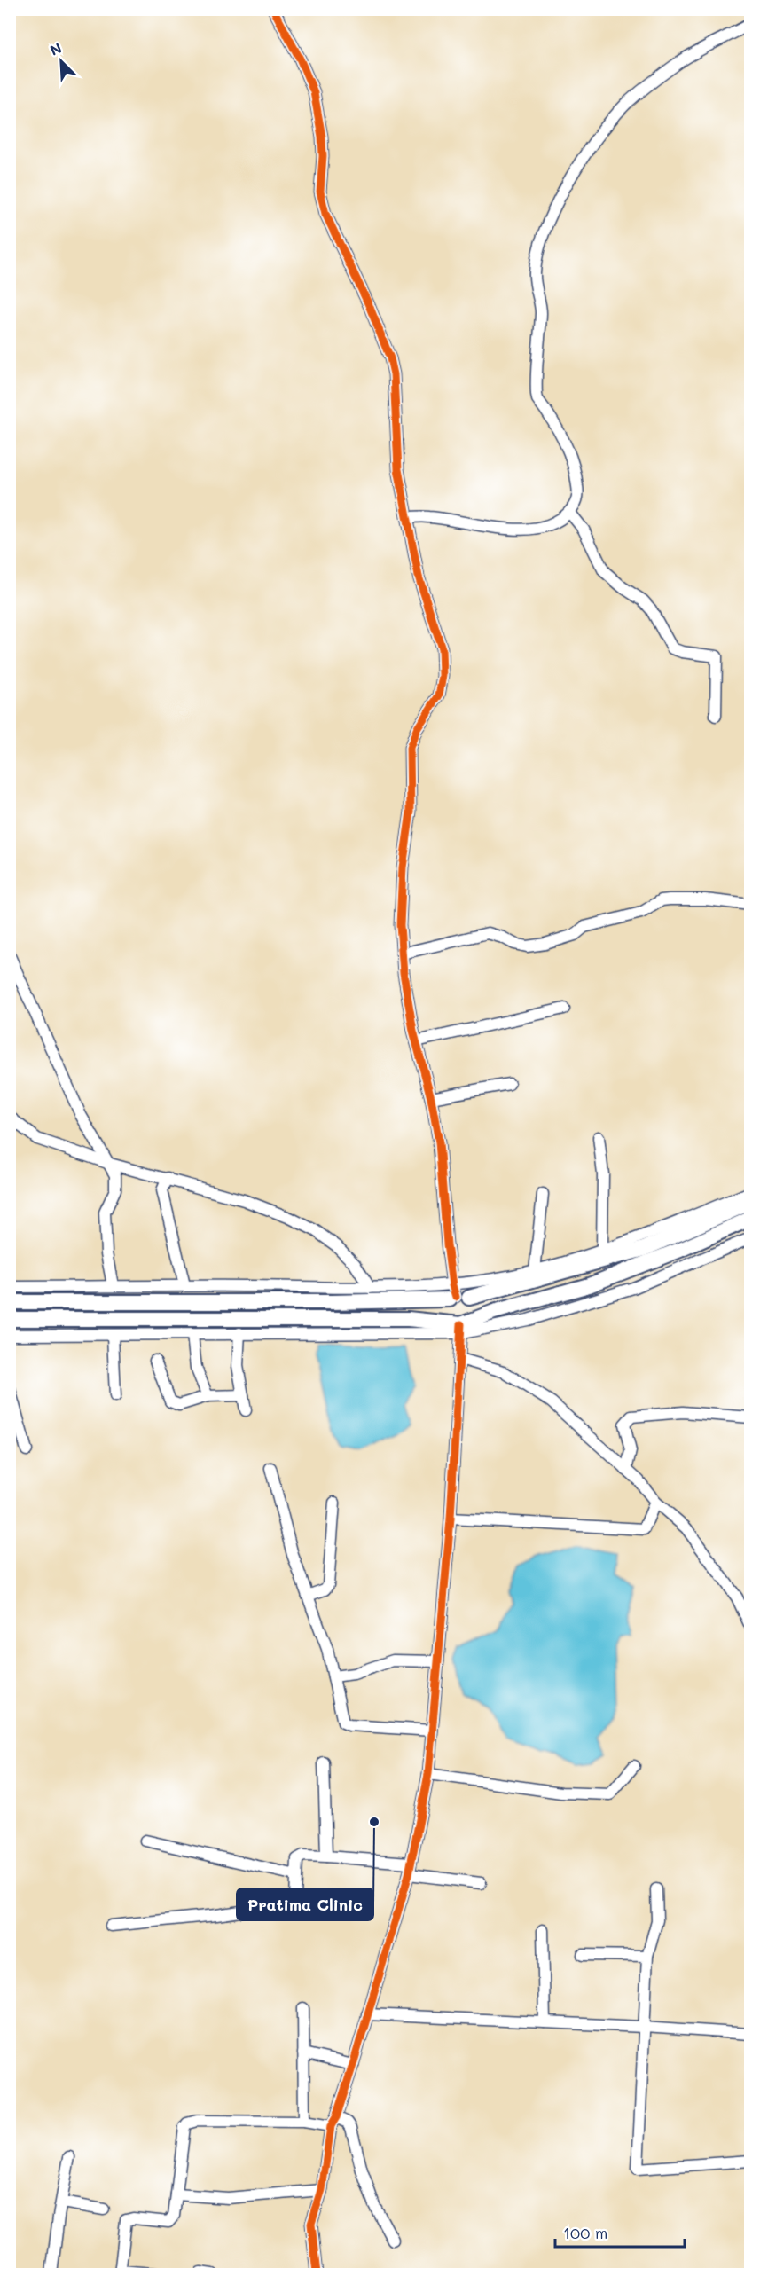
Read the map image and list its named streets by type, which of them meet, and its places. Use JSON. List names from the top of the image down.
{
  "places": ["Pratima Clinic"],
  "scale_bar": "100 m",
  "north": "top left"
}
